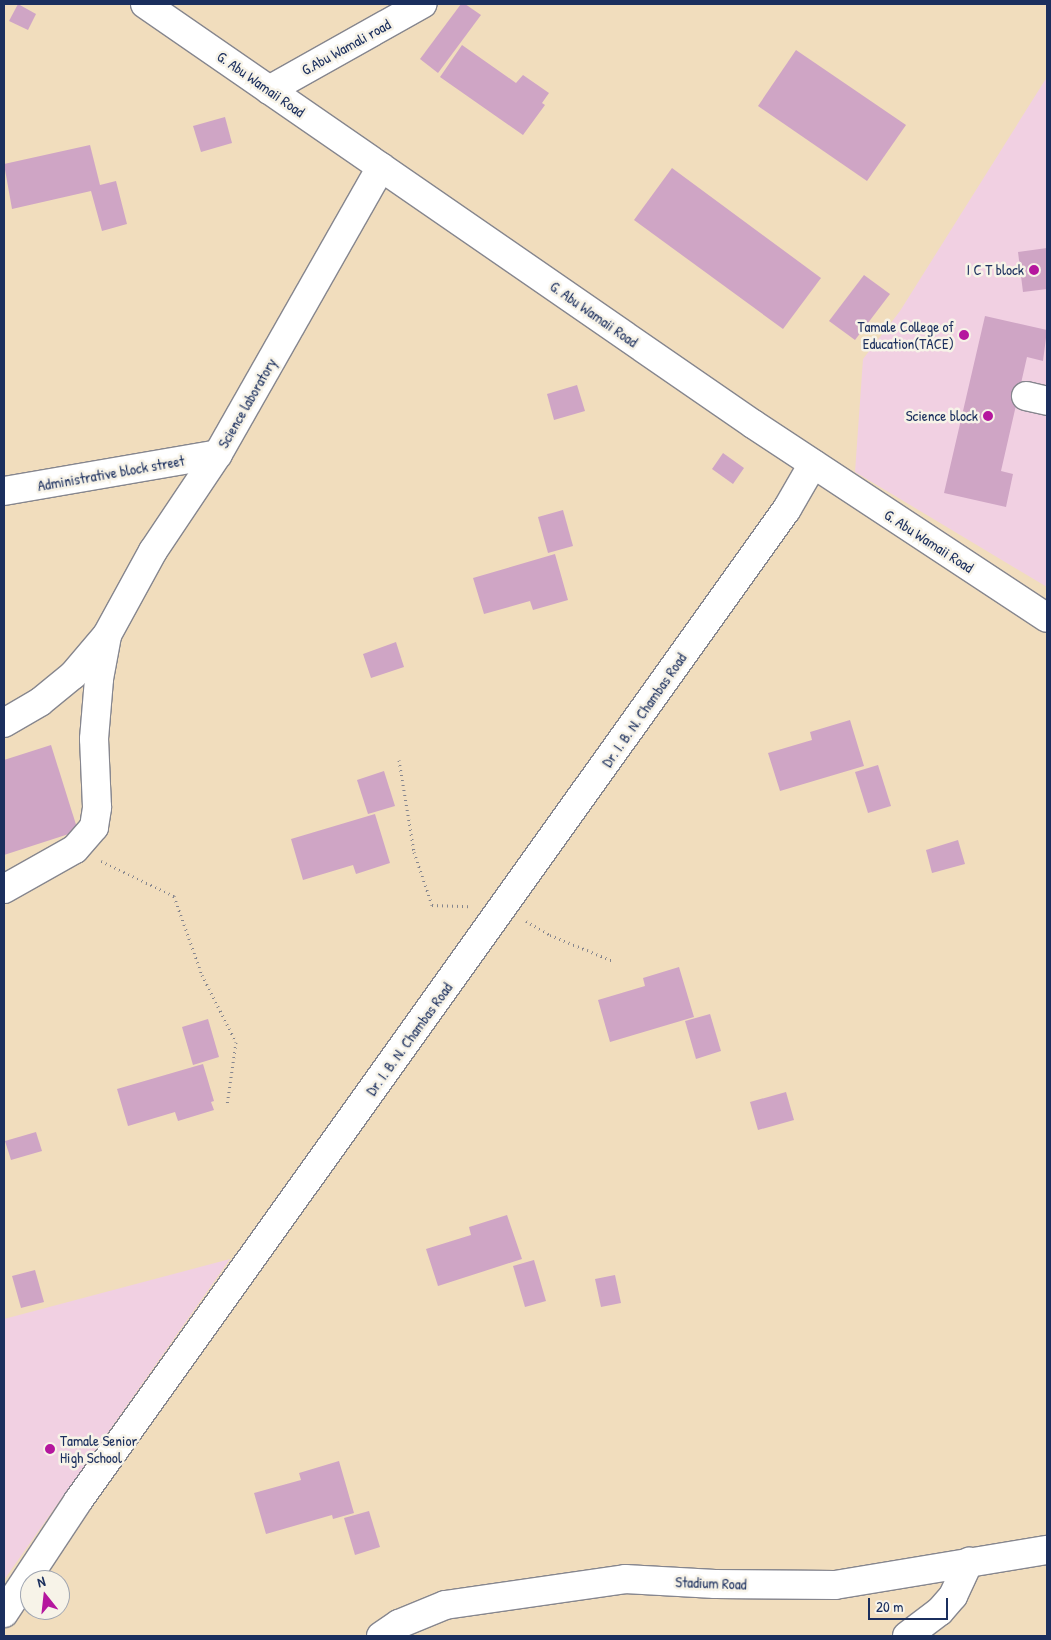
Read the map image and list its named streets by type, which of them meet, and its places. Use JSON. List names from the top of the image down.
{
  "streets": {
    "street": [
      "G.Abu Wamali road",
      "G. Abu Wamaii Road",
      "Science laboratory",
      "Administrative block street",
      "Dr. I. B. N. Chambas Road",
      "Stadium Road"
    ]
  },
  "crossings": [
    ["G.Abu Wamali road", "G. Abu Wamaii Road"],
    ["G. Abu Wamaii Road", "Science laboratory"],
    ["G. Abu Wamaii Road", "Dr. I. B. N. Chambas Road"],
    ["Science laboratory", "Administrative block street"]
  ],
  "places": [
    "I C T block",
    "Tamale College of Education(TACE)",
    "Science block",
    "Tamale Senior High School"
  ],
  "scale_bar": "20 m",
  "north": "top"
}
